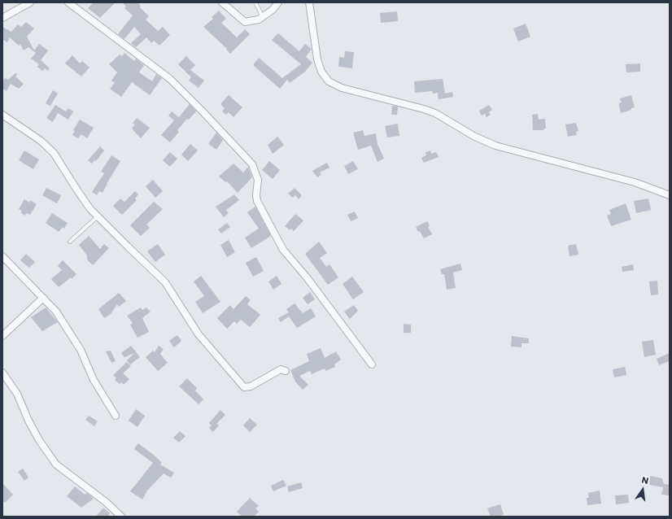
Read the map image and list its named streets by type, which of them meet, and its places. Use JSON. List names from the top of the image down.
{
  "north": "top"
}
